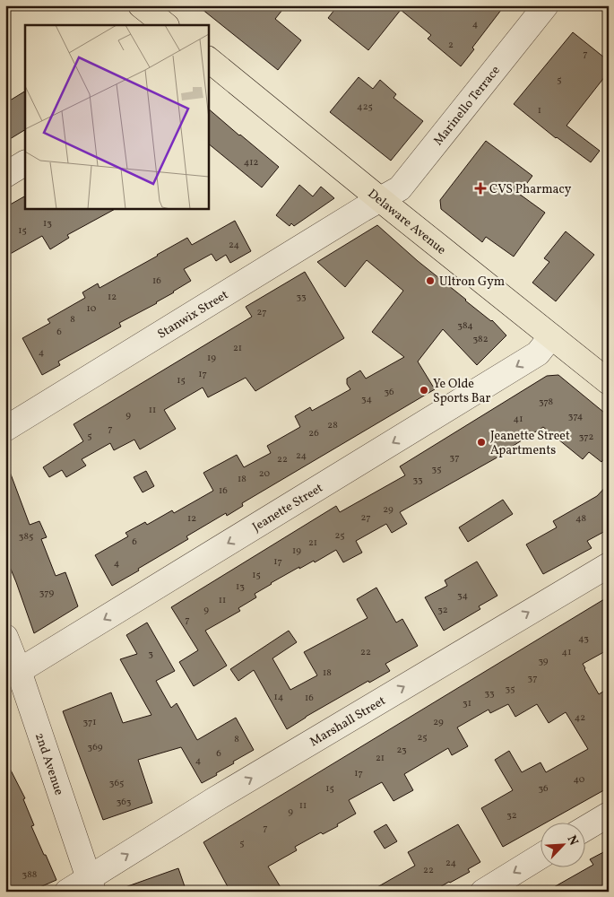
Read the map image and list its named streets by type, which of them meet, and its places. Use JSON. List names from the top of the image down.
{
  "streets": {
    "main road": ["Delaware Avenue"],
    "street": [
      "Marinello Terrace",
      "Stanwix Street",
      "Jeanette Street",
      "Marshall Street",
      "2nd Avenue"
    ]
  },
  "crossings": [
    ["Marinello Terrace", "Delaware Avenue"],
    ["Marinello Terrace", "Stanwix Street"],
    ["Delaware Avenue", "Stanwix Street"],
    ["Delaware Avenue", "Jeanette Street"],
    ["Jeanette Street", "2nd Avenue"],
    ["Marshall Street", "2nd Avenue"]
  ],
  "one_way": ["Jeanette Street", "Marshall Street"],
  "places": {
    "health": ["CVS Pharmacy"],
    "other": ["Ultron Gym", "Ye Olde Sports Bar", "Jeanette Street Apartments"]
  },
  "house_numbers": [
    "4",
    "2",
    "7",
    "5",
    "425",
    "1",
    "412",
    "13",
    "15",
    "24",
    "16",
    "12",
    "33",
    "10",
    "27",
    "8",
    "384",
    "6",
    "382",
    "21",
    "4",
    "19",
    "17",
    "15",
    "36",
    "34",
    "378",
    "11",
    "9",
    "374",
    "41",
    "28",
    "7",
    "26",
    "5",
    "372",
    "24",
    "37",
    "22",
    "35",
    "20",
    "18",
    "33",
    "16",
    "29",
    "27",
    "12",
    "48",
    "25",
    "385",
    "6",
    "21",
    "19",
    "17",
    "4",
    "15",
    "13",
    "379",
    "34",
    "11",
    "9",
    "32",
    "7",
    "43",
    "22",
    "41",
    "3",
    "39",
    "18",
    "37",
    "35",
    "33",
    "14",
    "16",
    "31",
    "42",
    "371",
    "29",
    "25",
    "8",
    "369",
    "23",
    "6",
    "21",
    "4",
    "17",
    "40",
    "365",
    "15",
    "36",
    "363",
    "11",
    "9",
    "32",
    "7",
    "5",
    "24",
    "22",
    "388"
  ],
  "north": "top right"
}
